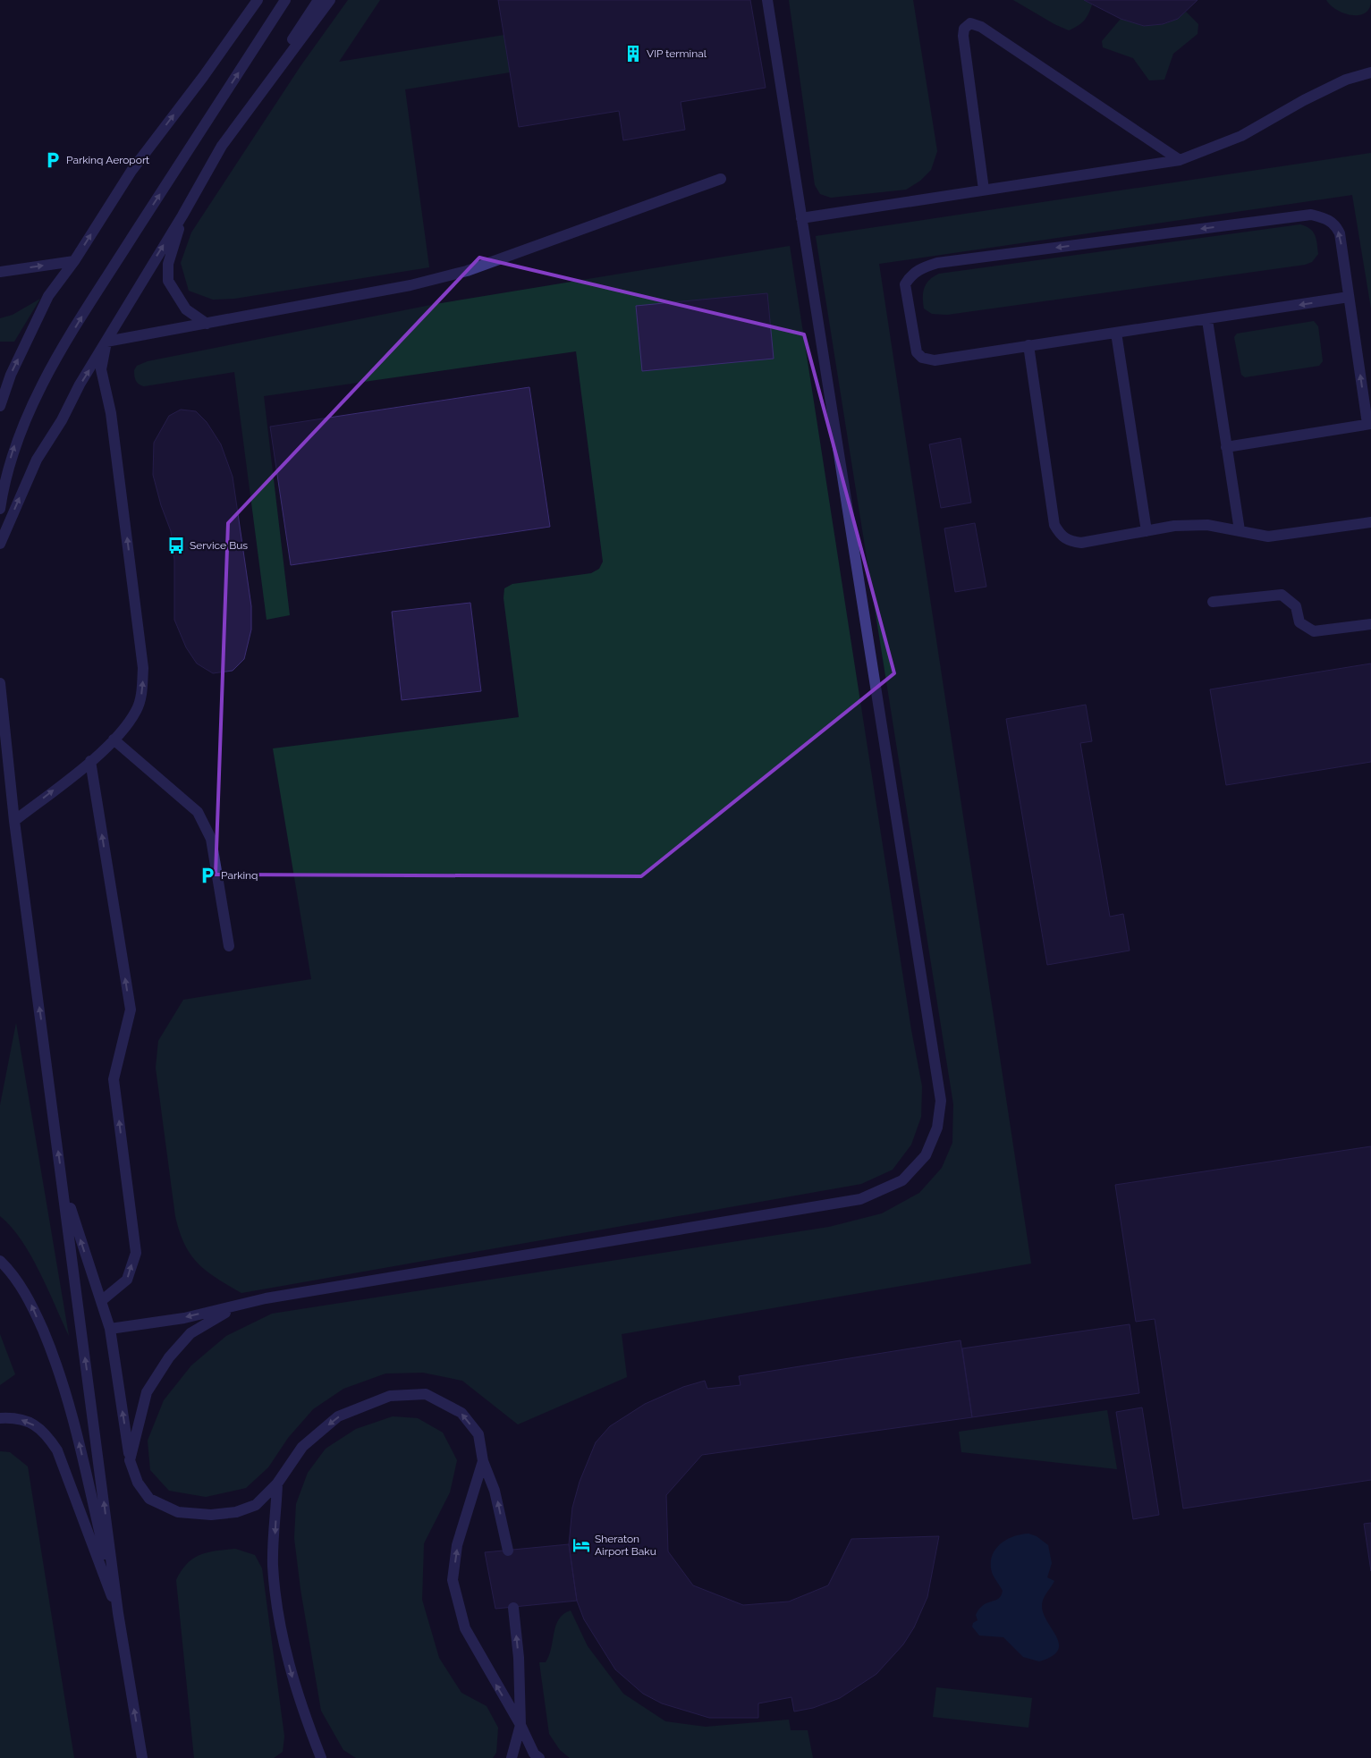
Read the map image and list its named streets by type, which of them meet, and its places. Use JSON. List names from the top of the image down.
{
  "places": {
    "building": ["VIP terminal"],
    "parking": ["Parkinq Aeroport", "Parkinq"],
    "bus stop": ["Service Bus"],
    "hotel": ["Sheraton Airport Baku"]
  }
}
